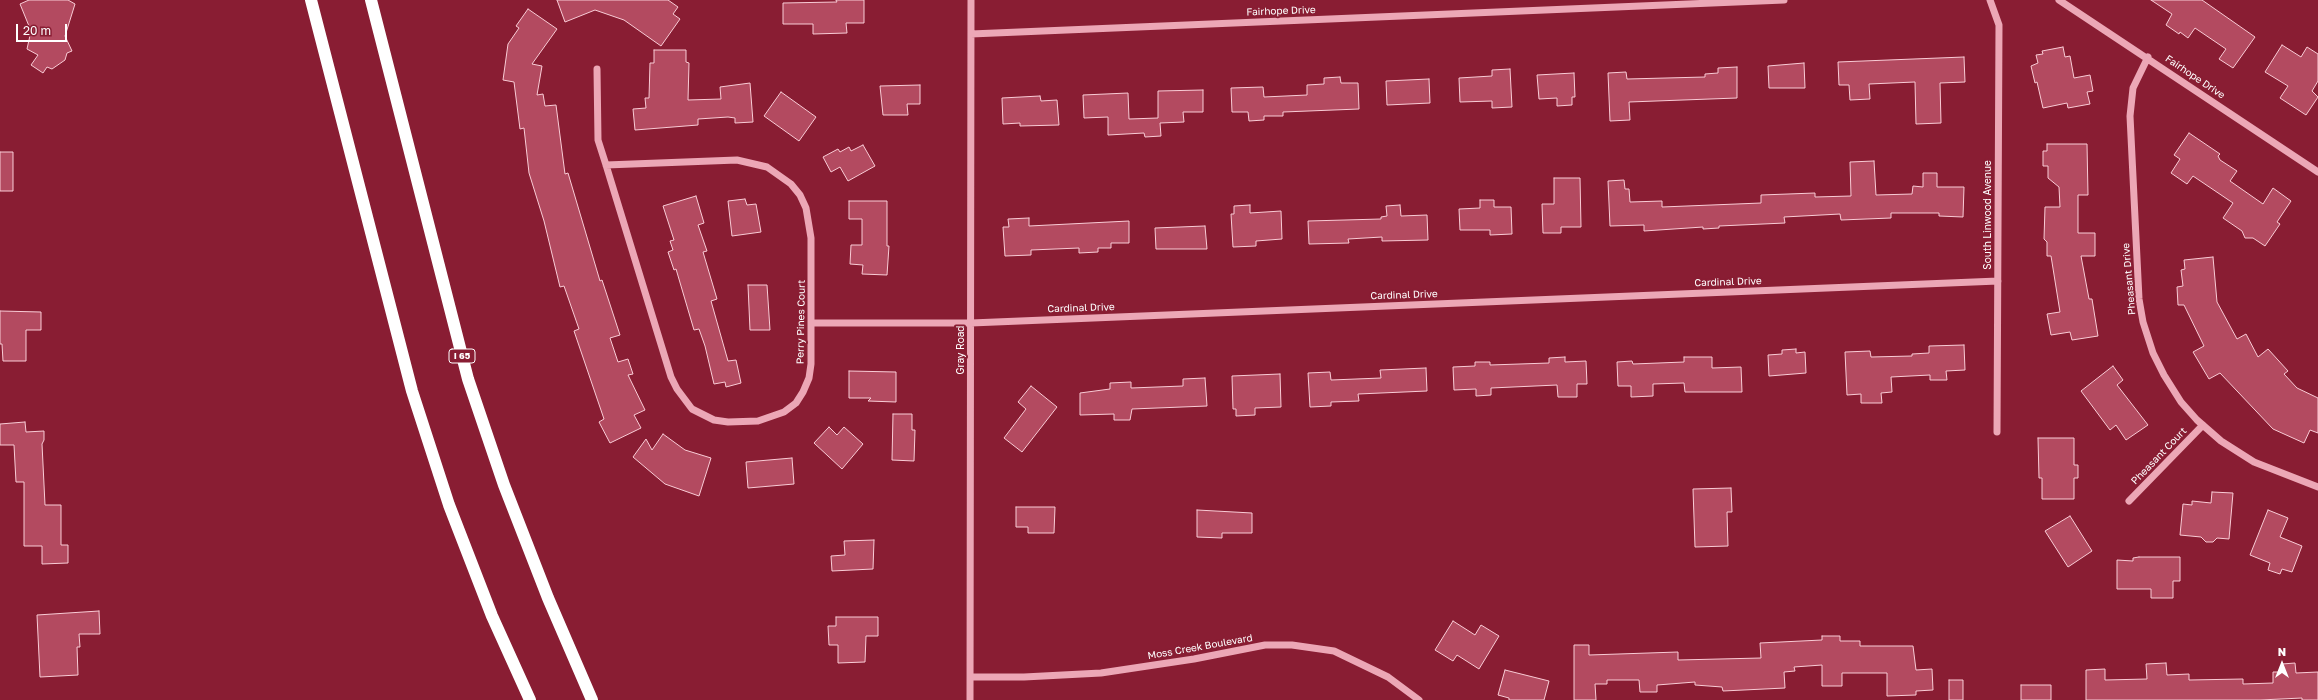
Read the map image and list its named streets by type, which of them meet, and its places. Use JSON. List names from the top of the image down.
{
  "streets": {
    "highway": ["I 65"],
    "street": [
      "Fairhope Drive",
      "South Linwood Avenue",
      "Pheasant Drive",
      "Cardinal Drive",
      "Perry Pines Court",
      "Gray Road",
      "Pheasant Court",
      "Moss Creek Boulevard"
    ]
  },
  "crossings": [
    ["Fairhope Drive", "Pheasant Drive"],
    ["Fairhope Drive", "Gray Road"],
    ["South Linwood Avenue", "Cardinal Drive"],
    ["Pheasant Drive", "Pheasant Court"],
    ["Cardinal Drive", "Perry Pines Court"],
    ["Cardinal Drive", "Gray Road"],
    ["Gray Road", "Moss Creek Boulevard"]
  ],
  "scale_bar": "20 m",
  "north": "top"
}
